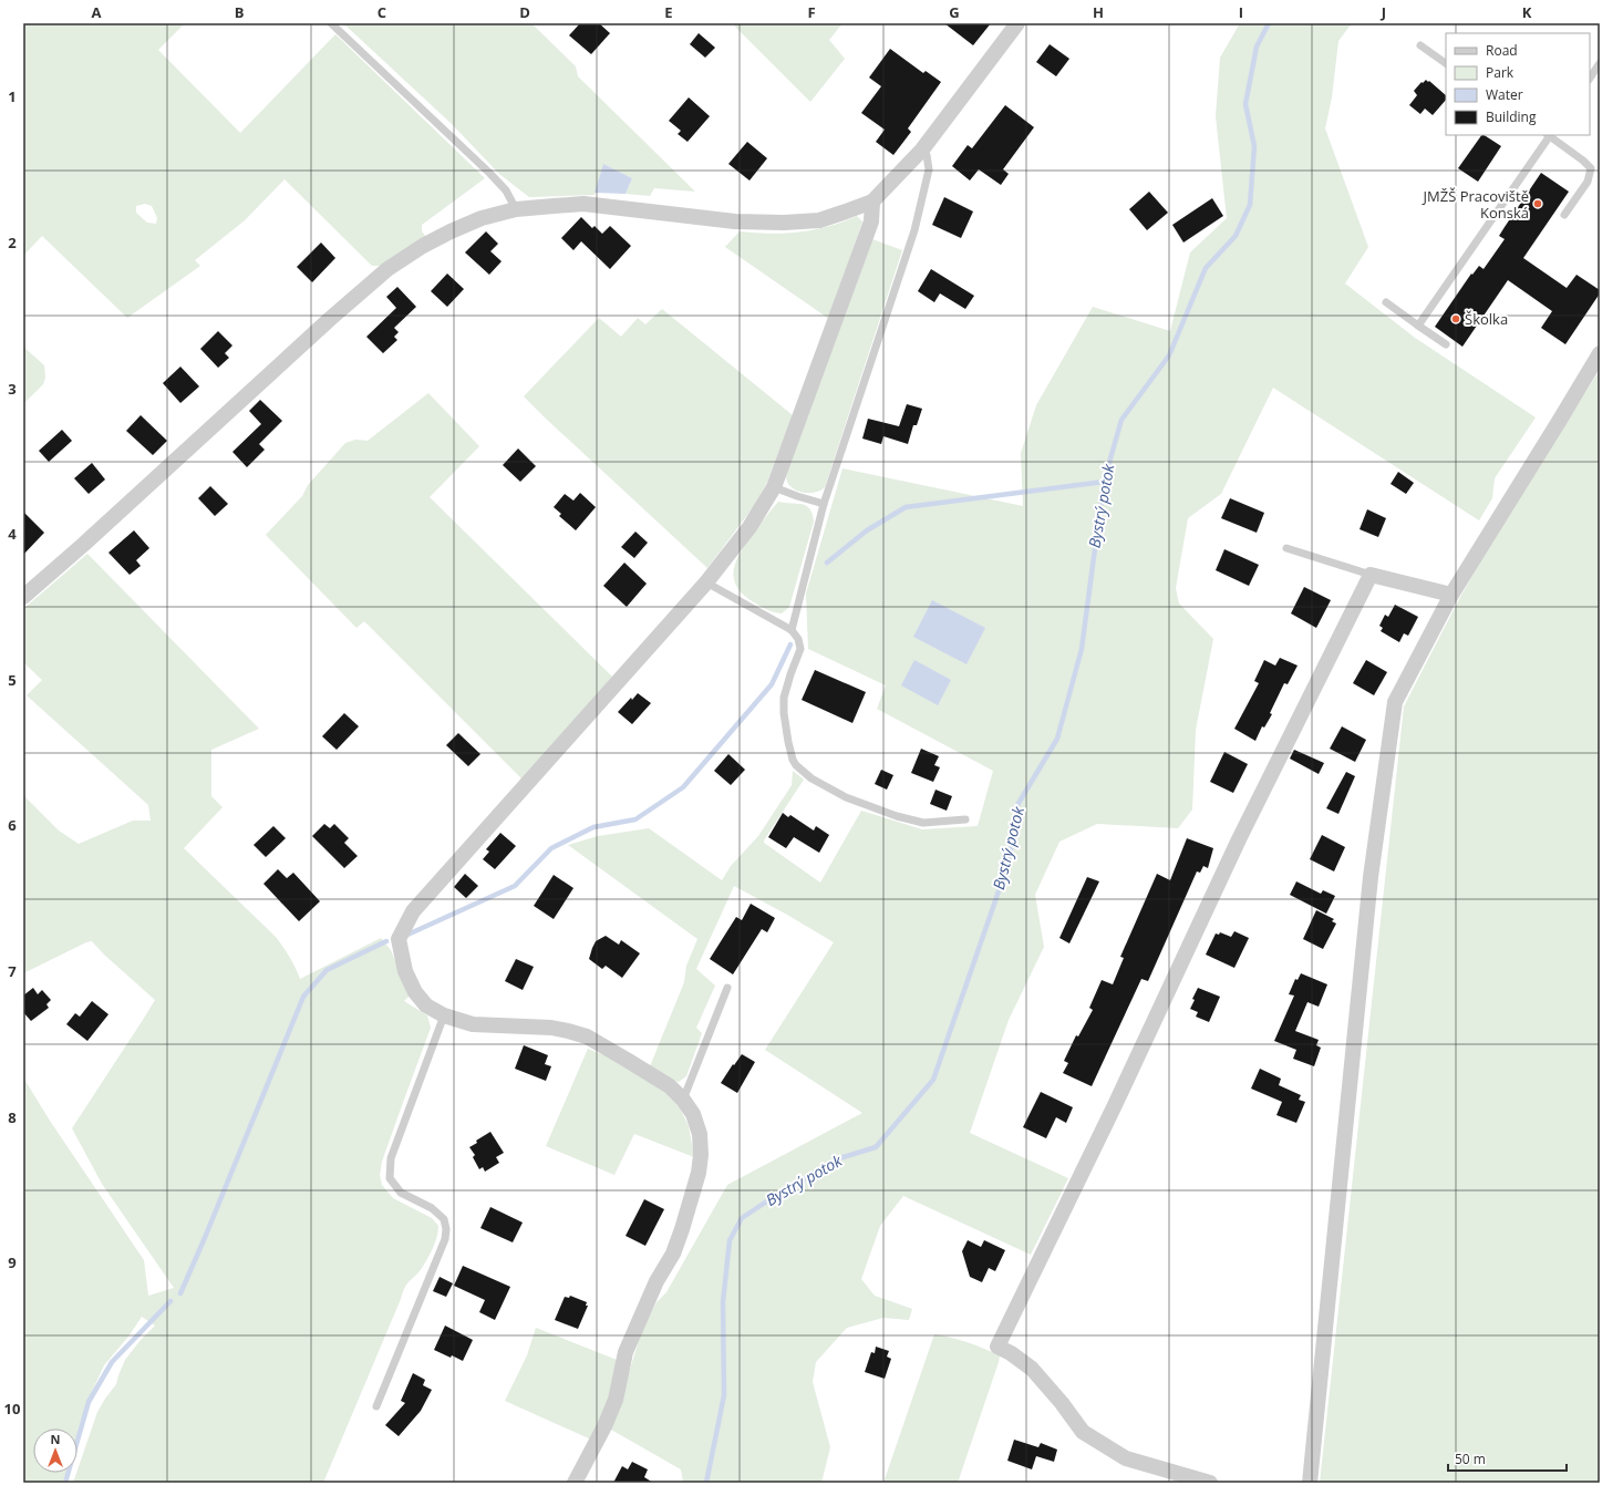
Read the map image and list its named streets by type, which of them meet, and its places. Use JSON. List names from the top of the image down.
{
  "water": ["Bystrý potok"],
  "places": ["JMŽŠ Pracoviště Konská", "Školka"],
  "legend": [
    "Road",
    "Park",
    "Water",
    "Building"
  ],
  "scale_bar": "50 m",
  "north": "top",
  "grid": {
    "columns": [
      "A",
      "B",
      "C",
      "D",
      "E",
      "F",
      "G",
      "H",
      "I",
      "J",
      "K"
    ],
    "rows": [
      "1",
      "2",
      "3",
      "4",
      "5",
      "6",
      "7",
      "8",
      "9",
      "10"
    ]
  }
}
